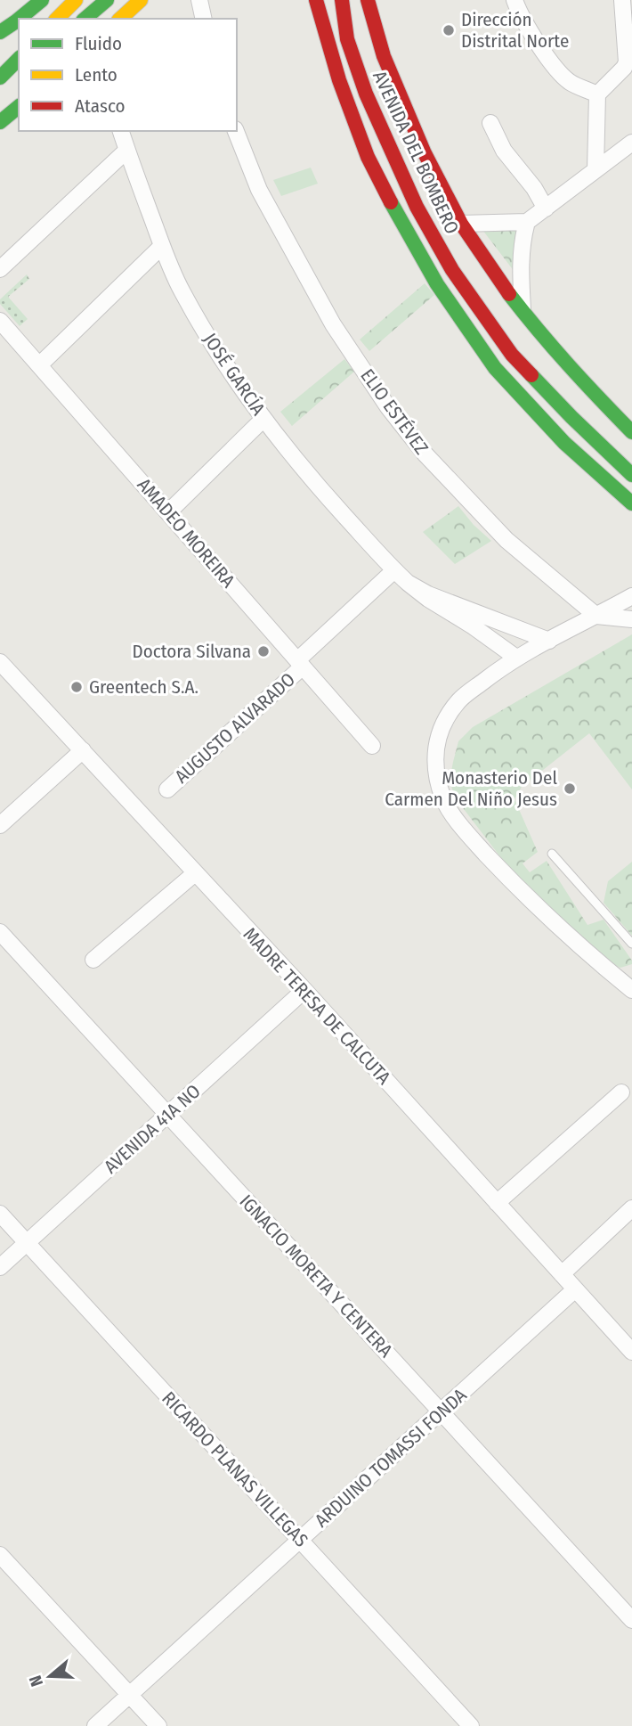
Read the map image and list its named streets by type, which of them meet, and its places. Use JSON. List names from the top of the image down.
{
  "streets": {
    "main road": ["AVENIDA DEL BOMBERO"],
    "street": [
      "JOSÉ GARCÍA",
      "ELIO ESTÉVEZ",
      "AMADEO MOREIRA",
      "AUGUSTO ALVARADO",
      "MADRE TERESA DE CALCUTA",
      "AVENIDA 41A NO",
      "IGNACIO MORETA Y CENTERA",
      "ARDUINO TOMASSI FONDA",
      "RICARDO PLANAS VILLEGAS"
    ]
  },
  "crossings": [
    ["JOSÉ GARCÍA", "AUGUSTO ALVARADO"],
    ["AMADEO MOREIRA", "AUGUSTO ALVARADO"],
    ["MADRE TERESA DE CALCUTA", "AVENIDA 41A NO"],
    ["MADRE TERESA DE CALCUTA", "ARDUINO TOMASSI FONDA"],
    ["AVENIDA 41A NO", "IGNACIO MORETA Y CENTERA"],
    ["AVENIDA 41A NO", "RICARDO PLANAS VILLEGAS"],
    ["IGNACIO MORETA Y CENTERA", "ARDUINO TOMASSI FONDA"],
    ["ARDUINO TOMASSI FONDA", "RICARDO PLANAS VILLEGAS"]
  ],
  "places": [
    "Dirección Distrital Norte",
    "Doctora Silvana",
    "Greentech S.A.",
    "Monasterio Del Carmen Del Niño Jesus"
  ],
  "legend": ["Fluido", "Lento", "Atasco"],
  "north": "left"
}
